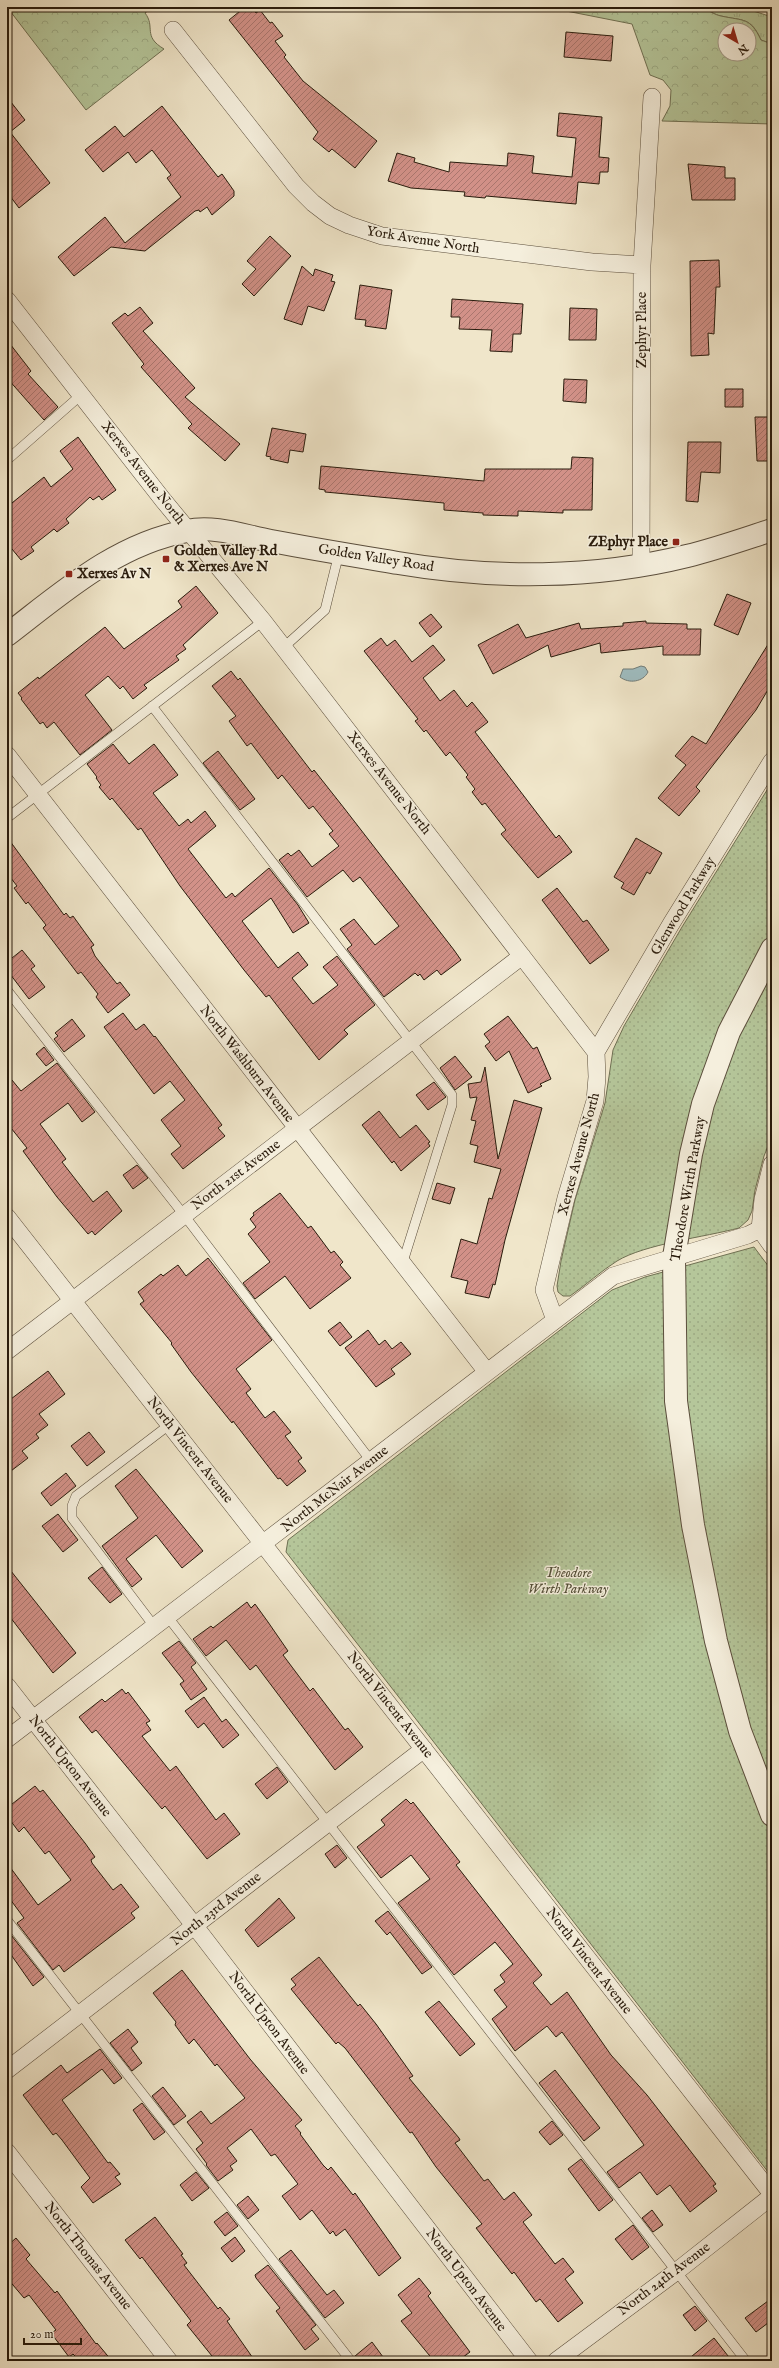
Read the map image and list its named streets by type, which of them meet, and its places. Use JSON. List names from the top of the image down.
{
  "streets": {
    "street": [
      "York Avenue North",
      "Zephyr Place",
      "Xerxes Avenue North",
      "Golden Valley Road",
      "Glenwood Parkway",
      "North Washburn Avenue",
      "North 21st Avenue",
      "Theodore Wirth Parkway",
      "North Vincent Avenue",
      "North McNair Avenue",
      "North Upton Avenue",
      "North 23rd Avenue",
      "North Thomas Avenue",
      "North 24th Avenue"
    ]
  },
  "crossings": [
    ["York Avenue North", "Zephyr Place"],
    ["Zephyr Place", "Golden Valley Road"],
    ["Xerxes Avenue North", "Golden Valley Road"],
    ["Xerxes Avenue North", "Glenwood Parkway"],
    ["Xerxes Avenue North", "North 21st Avenue"],
    ["Xerxes Avenue North", "North McNair Avenue"],
    ["North Washburn Avenue", "North 21st Avenue"],
    ["North Washburn Avenue", "North McNair Avenue"],
    ["North 21st Avenue", "North Vincent Avenue"],
    ["Theodore Wirth Parkway", "North McNair Avenue"],
    ["North Vincent Avenue", "North McNair Avenue"],
    ["North Vincent Avenue", "North 23rd Avenue"],
    ["North Vincent Avenue", "North 24th Avenue"],
    ["North McNair Avenue", "North Upton Avenue"],
    ["North Upton Avenue", "North 23rd Avenue"]
  ],
  "parks": ["Theodore Wirth Parkway"],
  "places": {
    "transit": ["ZEphyr Place", "Golden Valley Rd & Xerxes Ave N", "Xerxes Av N"]
  },
  "scale_bar": "20 m",
  "north": "bottom right"
}
